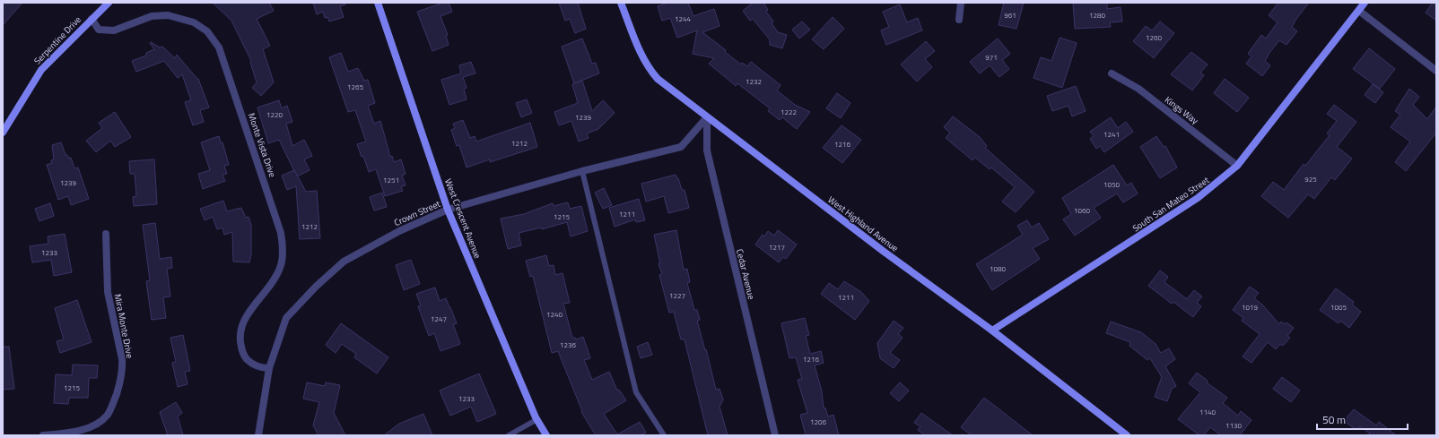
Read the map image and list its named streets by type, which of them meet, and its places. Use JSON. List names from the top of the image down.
{
  "streets": {
    "street": [
      "Serpentine Drive",
      "Kings Way",
      "Monte Vista Drive",
      "South San Mateo Street",
      "Crown Street",
      "West Crescent Avenue",
      "West Highland Avenue",
      "Cedar Avenue",
      "Mira Monte Drive"
    ]
  },
  "crossings": [
    ["Serpentine Drive", "Monte Vista Drive"],
    ["Kings Way", "South San Mateo Street"],
    ["Monte Vista Drive", "Crown Street"],
    ["South San Mateo Street", "West Highland Avenue"],
    ["Crown Street", "West Crescent Avenue"],
    ["Crown Street", "West Highland Avenue"],
    ["Crown Street", "Cedar Avenue"],
    ["West Highland Avenue", "Cedar Avenue"]
  ],
  "house_numbers": [
    "961",
    "1280",
    "1244",
    "1260",
    "971",
    "1232",
    "1265",
    "1222",
    "1220",
    "1239",
    "1241",
    "1212",
    "1216",
    "925",
    "1251",
    "1239",
    "1050",
    "1060",
    "1211",
    "1215",
    "1212",
    "1217",
    "1233",
    "1080",
    "1227",
    "1211",
    "1019",
    "1005",
    "1240",
    "1247",
    "1236",
    "1216",
    "1215",
    "1233",
    "1140",
    "1206",
    "1130"
  ],
  "scale_bar": "50 m"
}
